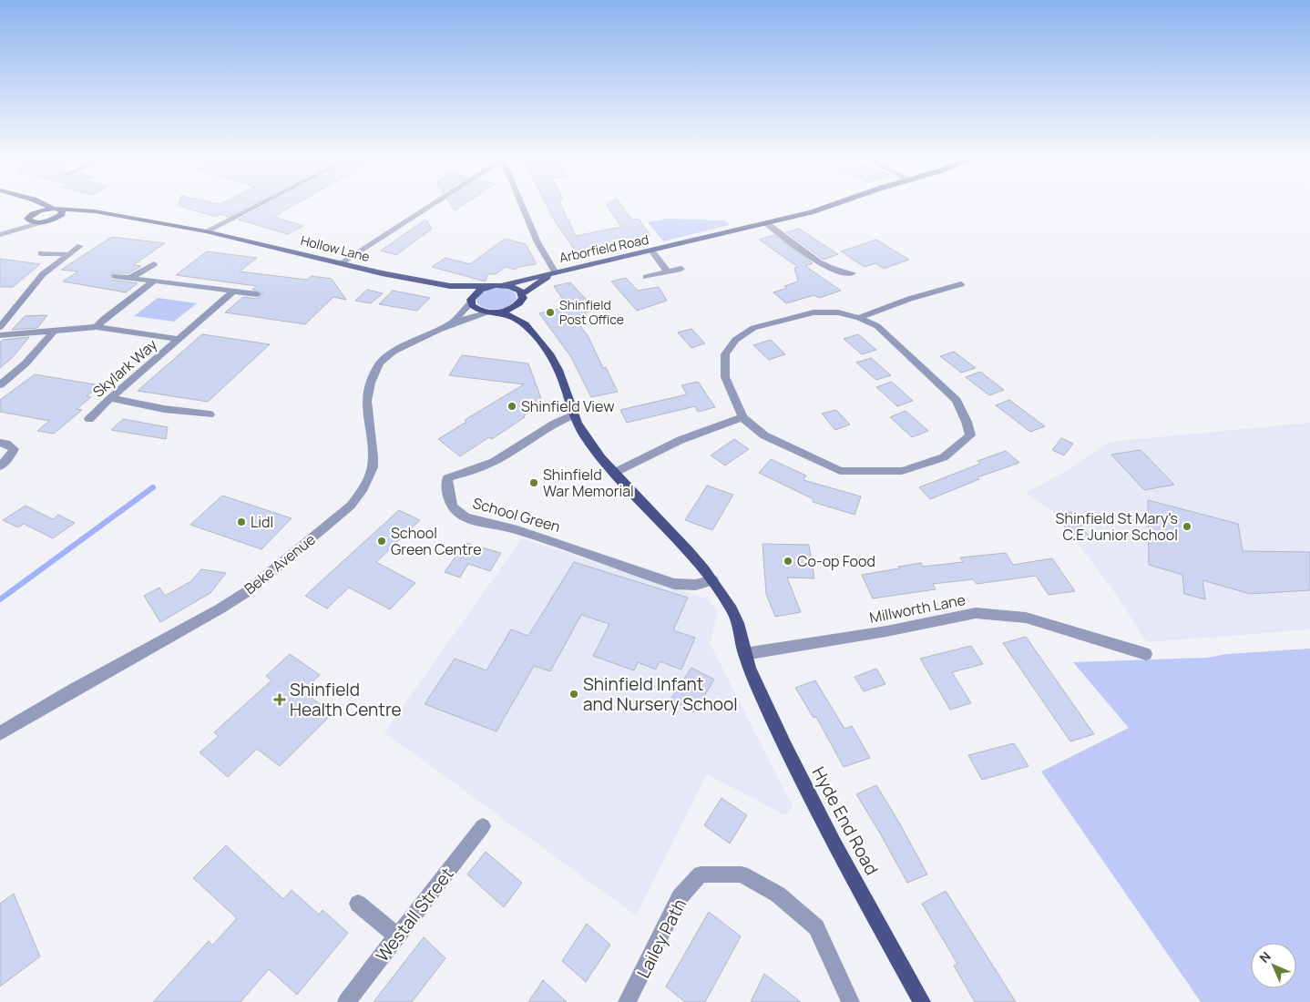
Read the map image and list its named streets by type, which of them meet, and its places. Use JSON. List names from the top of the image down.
{
  "streets": {
    "main road": ["Hollow Lane", "Arborfield Road", "Hyde End Road"],
    "street": [
      "Skylark Way",
      "School Green",
      "Beke Avenue",
      "Millworth Lane",
      "Westall Street",
      "Lailey Path"
    ]
  },
  "crossings": [
    ["Hollow Lane", "Arborfield Road"],
    ["Millworth Lane", "Hyde End Road"]
  ],
  "places": {
    "other": [
      "Shinfield Post Office",
      "Shinfield View",
      "Shinfield War Memorial",
      "Lidl",
      "Shinfield St Mary's C.E Junior School",
      "School Green Centre",
      "Co-op Food",
      "Shinfield Infant and Nursery School"
    ],
    "health": ["Shinfield Health Centre"]
  },
  "north": "top left"
}
